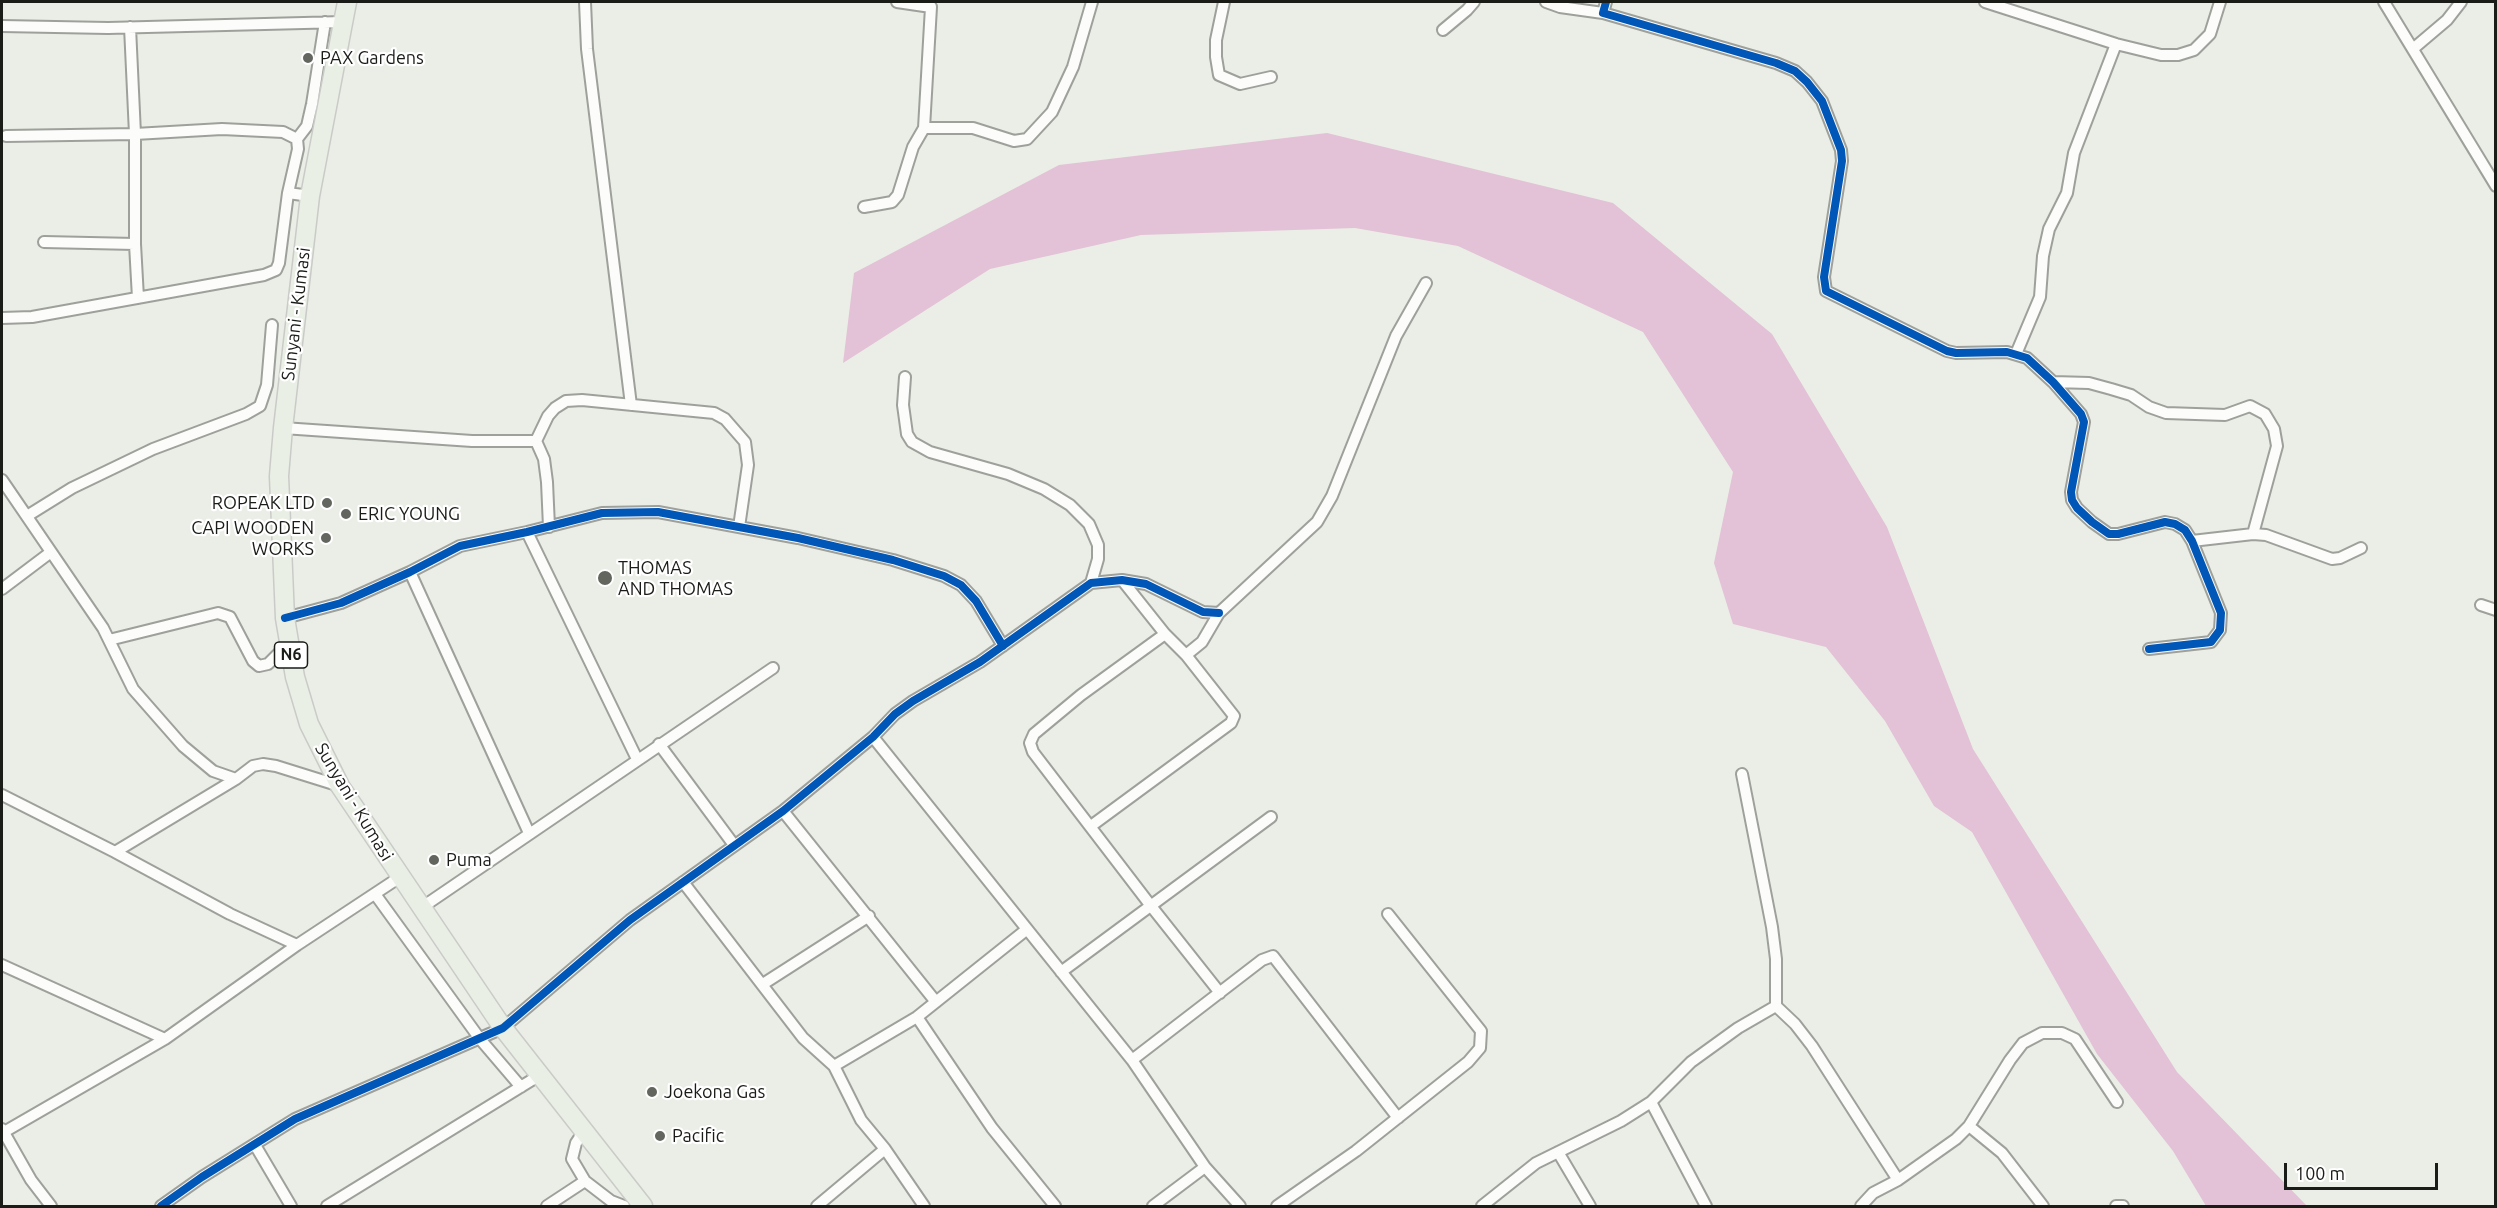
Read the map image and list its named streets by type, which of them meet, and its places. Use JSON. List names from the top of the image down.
{
  "streets": {
    "main road": ["Sunyani - Kumasi", "N6"]
  },
  "places": [
    "PAX Gardens",
    "ROPEAK LTD",
    "ERIC YOUNG",
    "CAPI WOODEN WORKS",
    "THOMAS AND THOMAS",
    "Puma",
    "Joekona Gas",
    "Pacific"
  ],
  "scale_bar": "100 m"
}
